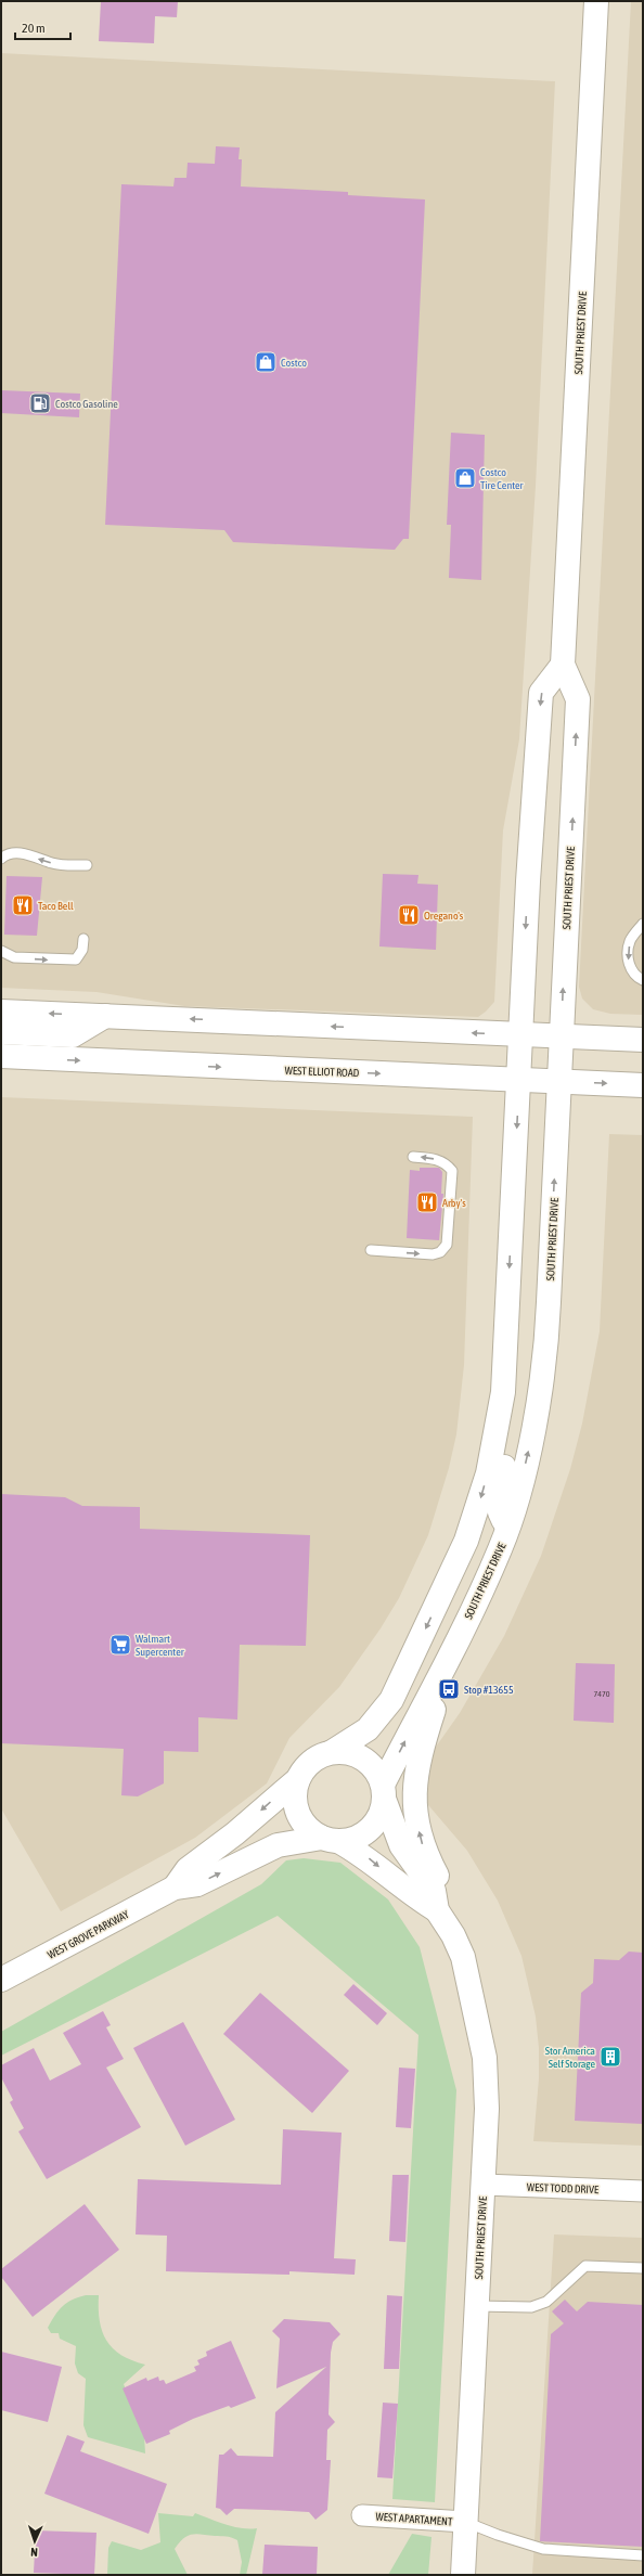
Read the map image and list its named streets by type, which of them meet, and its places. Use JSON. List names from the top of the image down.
{
  "streets": {
    "main road": ["SOUTH PRIEST DRIVE", "WEST ELLIOT ROAD", "WEST GROVE PARKWAY"],
    "street": ["WEST TODD DRIVE", "WEST APARTAMENT"]
  },
  "crossings": [
    ["SOUTH PRIEST DRIVE", "WEST ELLIOT ROAD"],
    ["SOUTH PRIEST DRIVE", "WEST GROVE PARKWAY"],
    ["SOUTH PRIEST DRIVE", "WEST TODD DRIVE"],
    ["SOUTH PRIEST DRIVE", "WEST APARTAMENT"]
  ],
  "places": {
    "shop": ["Costco", "Costco Tire Center"],
    "fuel station": ["Costco Gasoline"],
    "restaurant": ["Taco Bell", "Oregano's", "Arby's"],
    "supermarket": ["Walmart Supercenter"],
    "bus stop": ["Stop #13655"],
    "building": ["Stor America Self Storage"]
  },
  "house_numbers": ["7470"],
  "scale_bar": "20 m",
  "north": "bottom"
}
